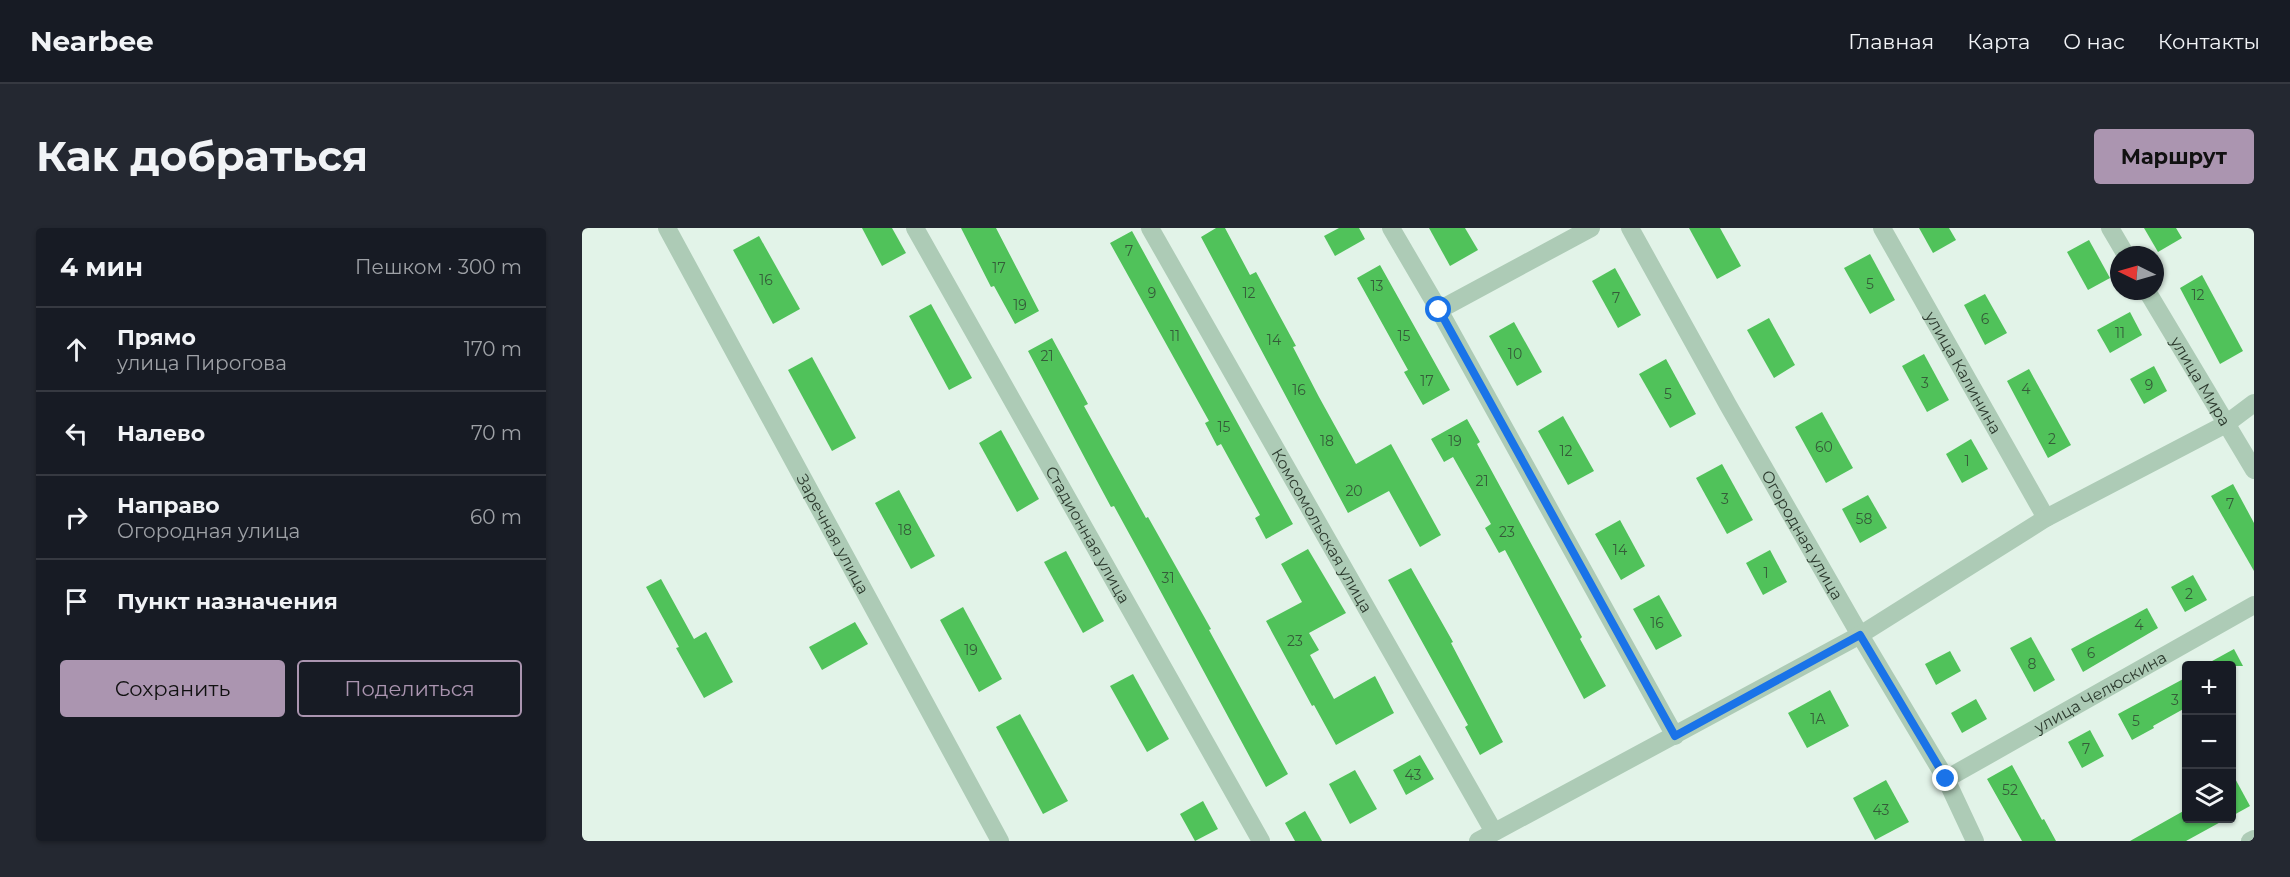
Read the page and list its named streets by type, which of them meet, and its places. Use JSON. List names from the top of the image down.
{
  "streets": {
    "street": [
      "улица Калинина",
      "улица Мира",
      "Комсомольская улица",
      "Заречная улица",
      "Стадионная улица",
      "Огородная улица",
      "улица Челюскина"
    ]
  },
  "crossings": [
    ["Огородная улица", "улица Челюскина"]
  ],
  "house_numbers": [
    "7",
    "17",
    "16",
    "5",
    "13",
    "9",
    "12",
    "12",
    "7",
    "19",
    "6",
    "11",
    "11",
    "15",
    "14",
    "10",
    "21",
    "17",
    "3",
    "9",
    "4",
    "16",
    "5",
    "15",
    "2",
    "18",
    "19",
    "60",
    "12",
    "1",
    "21",
    "20",
    "3",
    "7",
    "58",
    "18",
    "23",
    "14",
    "1",
    "31",
    "2",
    "16",
    "4",
    "23",
    "19",
    "6",
    "8",
    "3",
    "1А",
    "5",
    "7",
    "43",
    "52",
    "43"
  ],
  "north": "left",
  "page": {
    "header": "Nearbee",
    "nav": [
      "Главная",
      "Карта",
      "О нас",
      "Контакты"
    ],
    "buttons": [
      "Маршрут",
      ["Сохранить", "Поделиться"]
    ],
    "title": "Как добраться",
    "heading": ["4 мин", "Пешком · 300 m"],
    "list": [
      ["Прямо", "улица Пирогова", "170 m"],
      ["Налево", "70 m"],
      ["Направо", "Огородная улица", "60 m"],
      "Пункт назначения"
    ],
    "map_buttons": ["+", "−"]
  }
}
